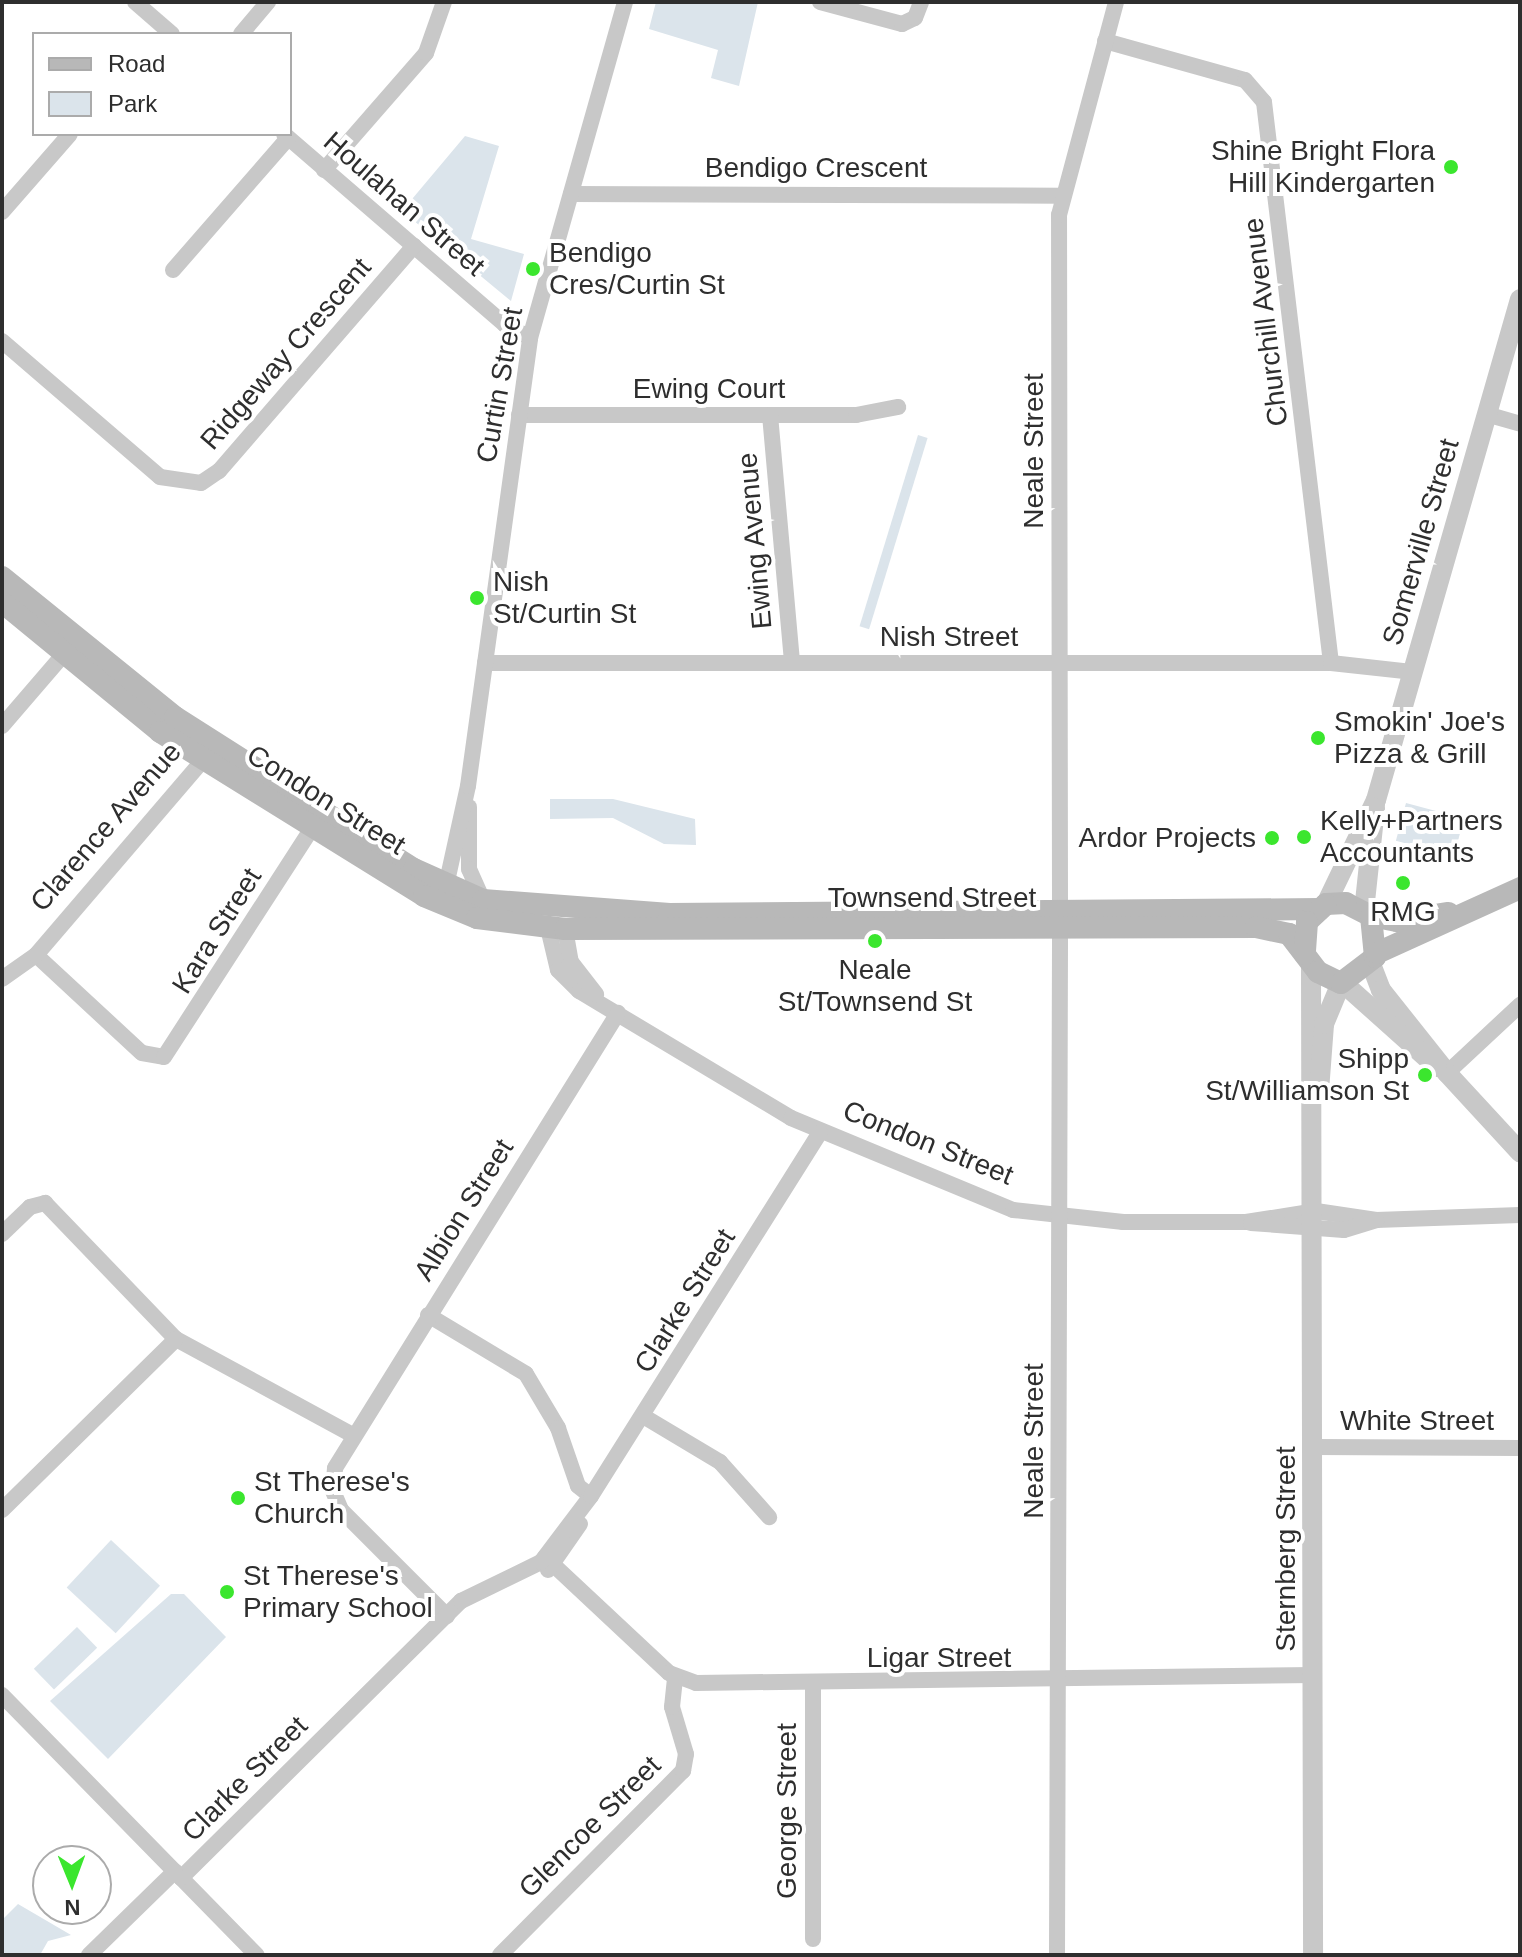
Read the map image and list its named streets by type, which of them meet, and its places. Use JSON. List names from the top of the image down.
{
  "streets": {
    "main road": ["Condon Street", "Townsend Street"],
    "street": [
      "Bendigo Crescent",
      "Houlahan Street",
      "Churchill Avenue",
      "Ridgeway Crescent",
      "Curtin Street",
      "Ewing Court",
      "Neale Street",
      "Ewing Avenue",
      "Somerville Street",
      "Nish Street",
      "Clarence Avenue",
      "Kara Street",
      "Albion Street",
      "Clarke Street",
      "White Street",
      "Sternberg Street",
      "Ligar Street",
      "George Street",
      "Glencoe Street"
    ]
  },
  "crossings": [
    ["Bendigo Crescent", "Curtin Street"],
    ["Bendigo Crescent", "Neale Street"],
    ["Houlahan Street", "Ridgeway Crescent"],
    ["Houlahan Street", "Curtin Street"],
    ["Churchill Avenue", "Neale Street"],
    ["Churchill Avenue", "Nish Street"],
    ["Curtin Street", "Ewing Court"],
    ["Curtin Street", "Nish Street"],
    ["Curtin Street", "Condon Street"],
    ["Ewing Court", "Ewing Avenue"],
    ["Neale Street", "Nish Street"],
    ["Neale Street", "Condon Street"],
    ["Neale Street", "Townsend Street"],
    ["Neale Street", "Ligar Street"],
    ["Ewing Avenue", "Nish Street"],
    ["Somerville Street", "Nish Street"],
    ["Somerville Street", "Townsend Street"],
    ["Somerville Street", "Sternberg Street"],
    ["Condon Street", "Clarence Avenue"],
    ["Condon Street", "Townsend Street"],
    ["Condon Street", "Kara Street"],
    ["Condon Street", "Albion Street"],
    ["Condon Street", "Clarke Street"],
    ["Condon Street", "Sternberg Street"],
    ["Clarence Avenue", "Kara Street"],
    ["Townsend Street", "Sternberg Street"],
    ["Albion Street", "Clarke Street"],
    ["White Street", "Sternberg Street"],
    ["Sternberg Street", "Ligar Street"],
    ["Ligar Street", "George Street"],
    ["Ligar Street", "Glencoe Street"]
  ],
  "places": [
    "Shine Bright Flora Hill Kindergarten",
    "Bendigo Cres/Curtin St",
    "Nish St/Curtin St",
    "Smokin' Joe's Pizza & Grill",
    "Kelly+Partners Accountants",
    "Ardor Projects",
    "RMG",
    "Neale St/Townsend St",
    "Shipp St/Williamson St",
    "St Therese's Church",
    "St Therese's Primary School"
  ],
  "legend": ["Road", "Park"],
  "north": "bottom"
}
